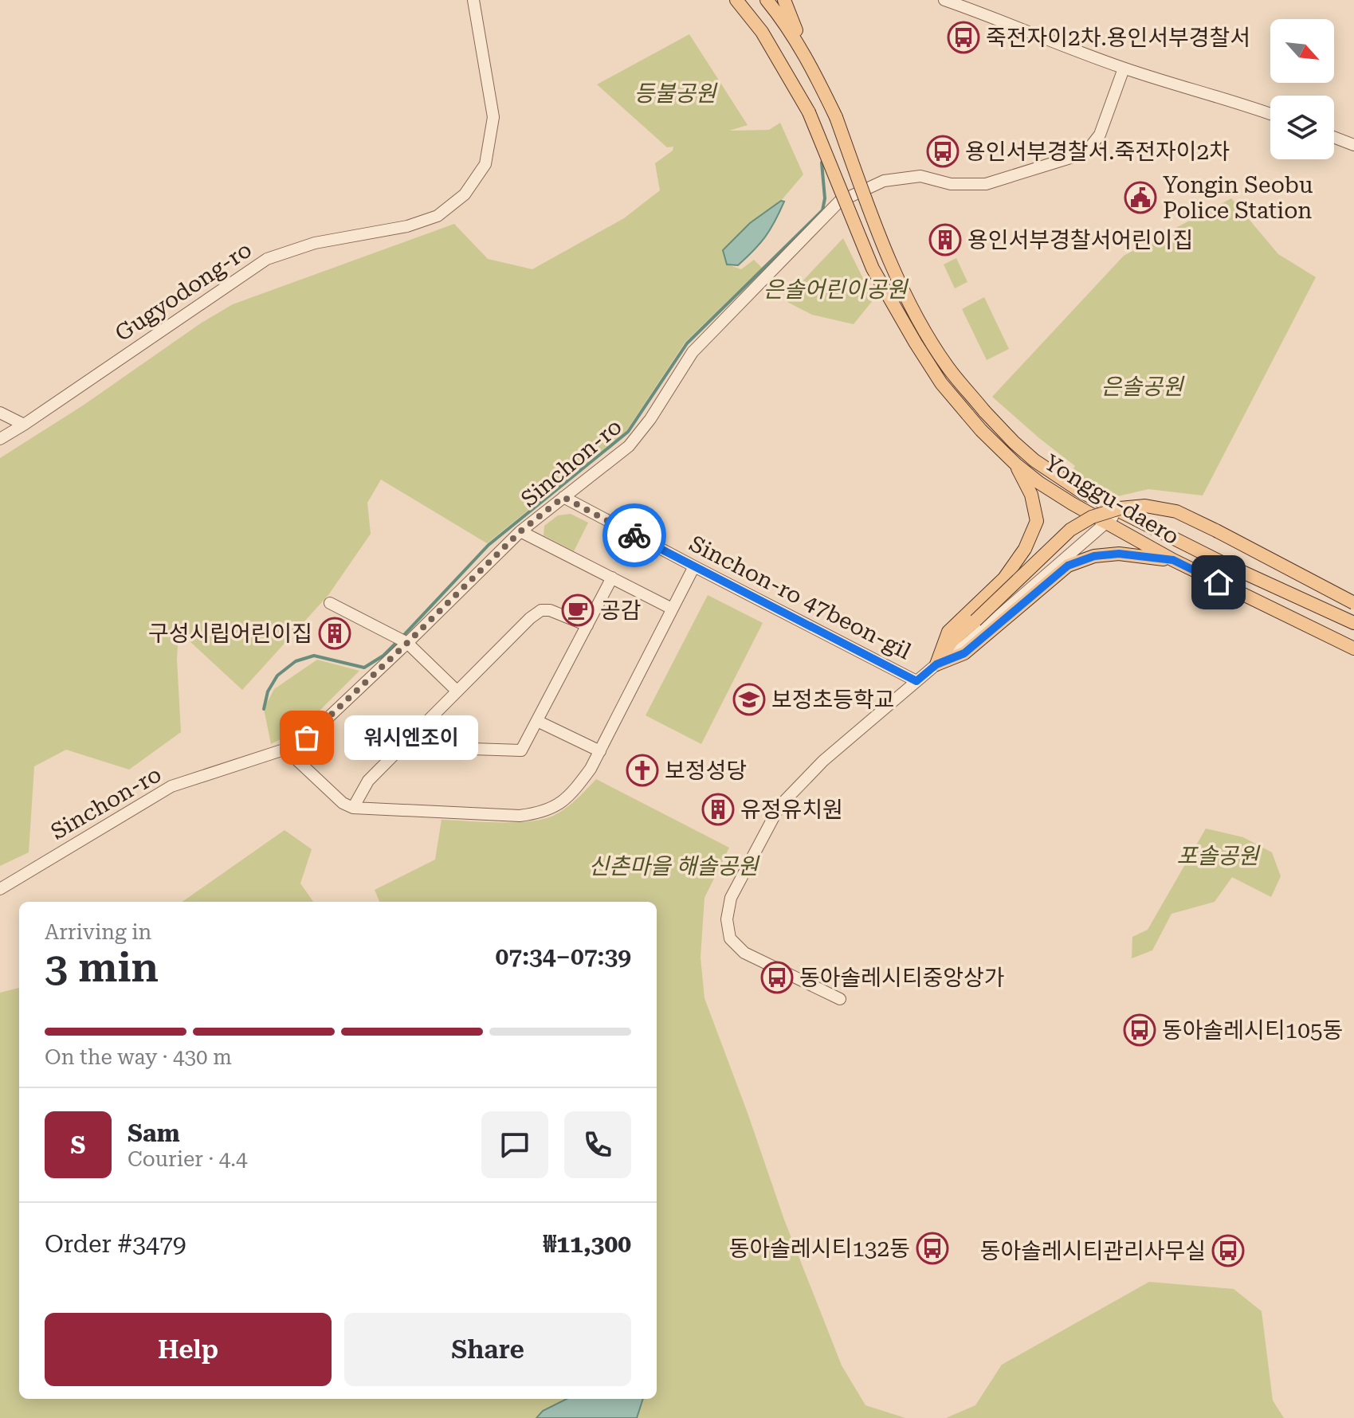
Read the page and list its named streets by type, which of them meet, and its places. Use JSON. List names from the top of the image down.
{
  "streets": {
    "main road": ["Yonggu-daero"],
    "street": ["Gugyodong-ro", "Sinchon-ro", "Sinchon-ro 47beon-gil"]
  },
  "crossings": [
    ["Sinchon-ro", "Sinchon-ro 47beon-gil"]
  ],
  "parks": [
    "등불공원",
    "은솔어린이공원",
    "은솔공원",
    "포솔공원",
    "신촌마을 해솔공원"
  ],
  "places": {
    "bus stop": [
      "죽전자이2차.용인서부경찰서",
      "용인서부경찰서.죽전자이2차",
      "동아솔레시티중앙상가",
      "동아솔레시티105동",
      "동아솔레시티132동",
      "동아솔레시티관리사무실"
    ],
    "public building": ["Yongin Seobu Police Station"],
    "building": ["용인서부경찰서어린이집", "구성시립어린이집", "유정유치원"],
    "cafe": ["공감"],
    "school or university": ["보정초등학교"],
    "other": ["워시엔조이"],
    "church": ["보정성당"]
  },
  "north": "bottom right",
  "page": {
    "bubble": "워시엔조이",
    "heading": ["3 min", "Arriving in", "07:34–07:39"],
    "panel": [
      "Sam",
      "Courier · 4.4",
      "Order #3479",
      "₩11,300"
    ],
    "bar": "On the way · 430 m",
    "round": "S",
    "buttons": ["Help", "Share"]
  }
}
